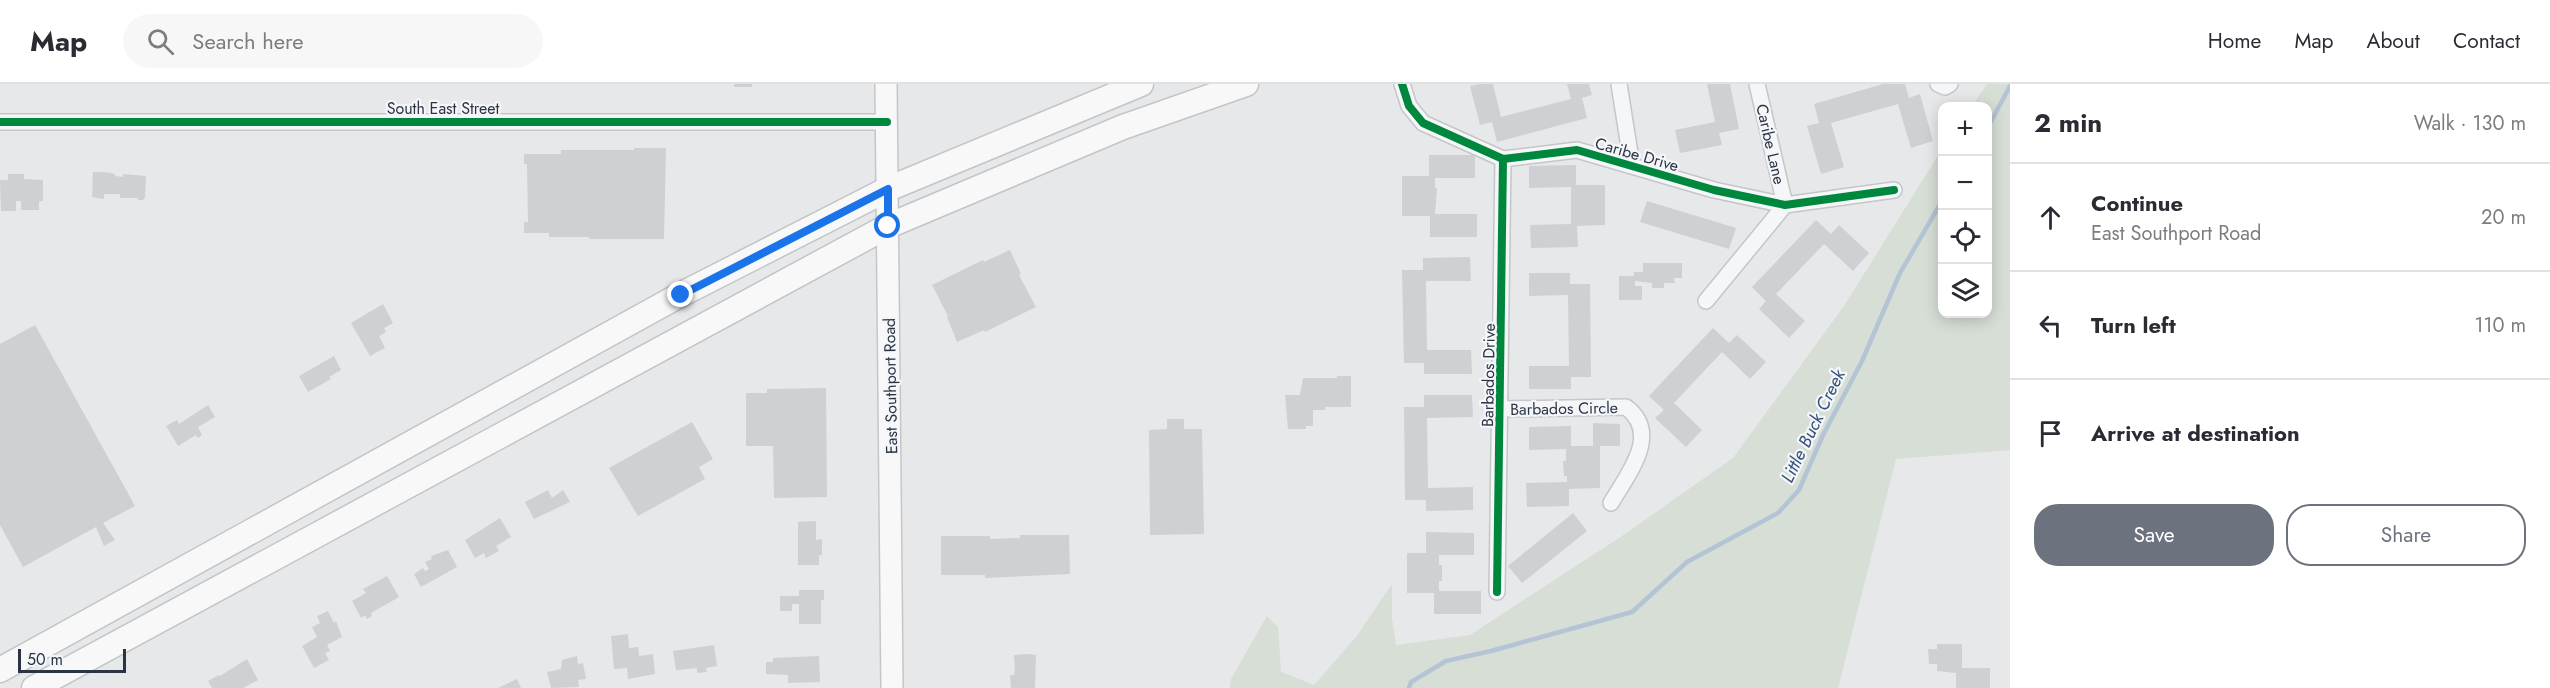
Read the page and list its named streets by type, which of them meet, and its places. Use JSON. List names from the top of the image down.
{
  "streets": {
    "main road": ["East Southport Road"],
    "street": [
      "South East Street",
      "Caribe Lane",
      "Caribe Drive",
      "Barbados Drive",
      "Barbados Circle"
    ]
  },
  "crossings": [
    ["South East Street", "East Southport Road"],
    ["Caribe Lane", "Caribe Drive"],
    ["Caribe Drive", "Barbados Drive"],
    ["Barbados Drive", "Barbados Circle"]
  ],
  "water": ["Little Buck Creek"],
  "scale_bar": "50 m",
  "page": {
    "header": "Map",
    "search": "Search here",
    "nav": [
      "Home",
      "Map",
      "About",
      "Contact"
    ],
    "heading": ["2 min", "Walk · 130 m"],
    "map_buttons": ["+", "−"],
    "list": [
      ["Continue", "East Southport Road", "20 m"],
      ["Turn left", "110 m"],
      "Arrive at destination"
    ],
    "buttons": ["Save", "Share"],
    "scale": "50 m"
  }
}
